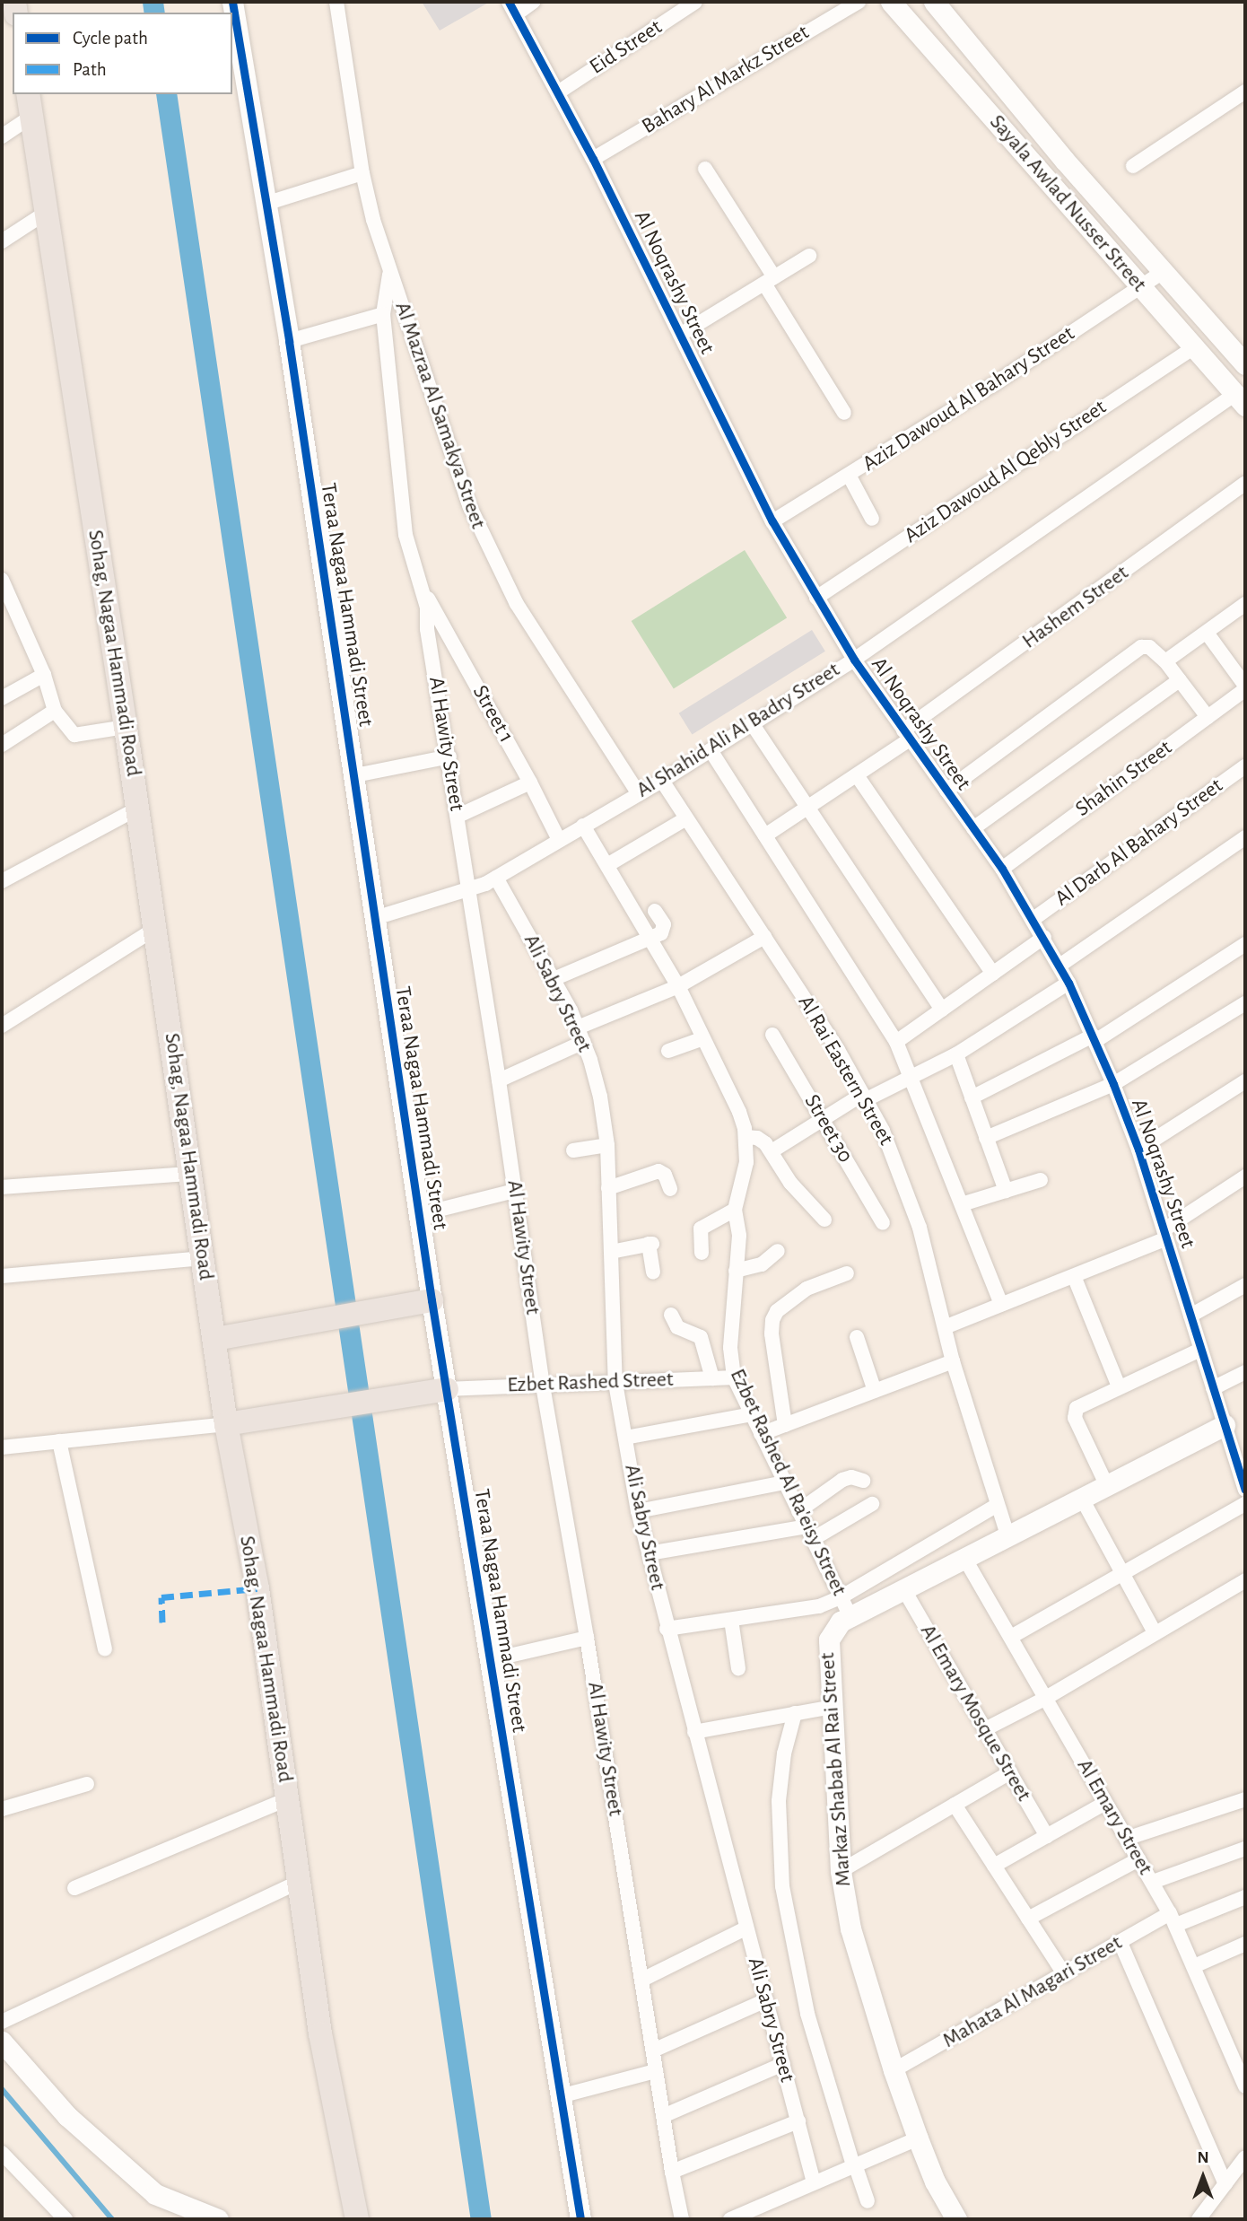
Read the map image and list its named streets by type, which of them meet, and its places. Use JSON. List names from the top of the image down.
{
  "streets": {
    "main road": ["Sohag, Nagaa Hammadi Road"],
    "street": [
      "Eid Street",
      "Bahary Al Markz Street",
      "Sayala Awlad Nusser Street",
      "Al Noqrashy Street",
      "Aziz Dawoud Al Bahary Street",
      "Al Mazraa Al Samakya Street",
      "Aziz Dawoud Al Qebly Street",
      "Teraa Nagaa Hammadi Street",
      "Hashem Street",
      "Street 1",
      "Al Shahid Ali Al Badry Street",
      "Al Hawity Street",
      "Shahin Street",
      "Al Darb Al Bahary Street",
      "Ali Sabry Street",
      "Al Rai Eastern Street",
      "Street 30",
      "Ezbet Rashed Street",
      "Ezbet Rashed Al Ra'eisy Street",
      "Al Emary Mosque Street",
      "Markaz Shabab Al Rai Street",
      "Al Emary Street",
      "Mahata Al Magari Street"
    ]
  },
  "crossings": [
    ["Eid Street", "Al Noqrashy Street"],
    ["Bahary Al Markz Street", "Al Noqrashy Street"],
    ["Sayala Awlad Nusser Street", "Aziz Dawoud Al Bahary Street"],
    ["Sayala Awlad Nusser Street", "Aziz Dawoud Al Qebly Street"],
    ["Sayala Awlad Nusser Street", "Al Shahid Ali Al Badry Street"],
    ["Al Noqrashy Street", "Aziz Dawoud Al Bahary Street"],
    ["Al Noqrashy Street", "Aziz Dawoud Al Qebly Street"],
    ["Al Noqrashy Street", "Hashem Street"],
    ["Al Noqrashy Street", "Al Shahid Ali Al Badry Street"],
    ["Al Noqrashy Street", "Shahin Street"],
    ["Al Noqrashy Street", "Al Darb Al Bahary Street"],
    ["Al Noqrashy Street", "Markaz Shabab Al Rai Street"],
    ["Al Mazraa Al Samakya Street", "Al Shahid Ali Al Badry Street"],
    ["Al Mazraa Al Samakya Street", "Al Hawity Street"],
    ["Teraa Nagaa Hammadi Street", "Al Shahid Ali Al Badry Street"],
    ["Teraa Nagaa Hammadi Street", "Ezbet Rashed Street"],
    ["Street 1", "Al Shahid Ali Al Badry Street"],
    ["Street 1", "Al Hawity Street"],
    ["Al Shahid Ali Al Badry Street", "Al Hawity Street"],
    ["Al Shahid Ali Al Badry Street", "Ali Sabry Street"],
    ["Al Shahid Ali Al Badry Street", "Al Rai Eastern Street"],
    ["Al Shahid Ali Al Badry Street", "Ezbet Rashed Al Ra'eisy Street"],
    ["Al Hawity Street", "Ezbet Rashed Street"],
    ["Ali Sabry Street", "Ezbet Rashed Street"],
    ["Al Rai Eastern Street", "Markaz Shabab Al Rai Street"],
    ["Ezbet Rashed Street", "Ezbet Rashed Al Ra'eisy Street"],
    ["Ezbet Rashed Al Ra'eisy Street", "Markaz Shabab Al Rai Street"],
    ["Al Emary Mosque Street", "Markaz Shabab Al Rai Street"],
    ["Markaz Shabab Al Rai Street", "Al Emary Street"],
    ["Markaz Shabab Al Rai Street", "Mahata Al Magari Street"],
    ["Al Emary Street", "Mahata Al Magari Street"]
  ],
  "legend": ["Cycle path", "Path"],
  "north": "top"
}
